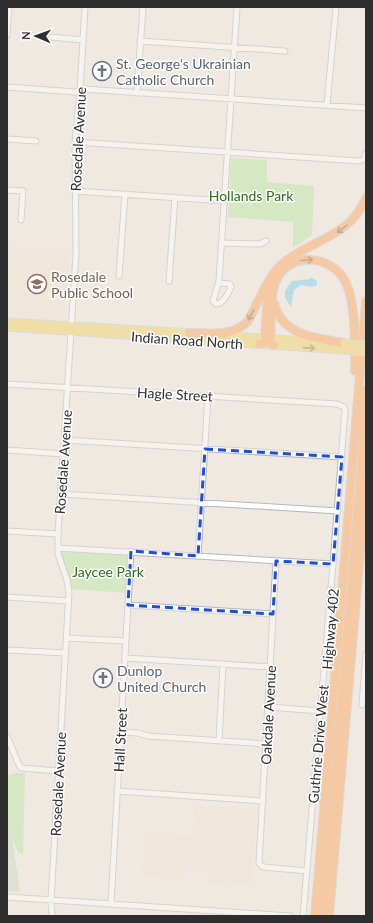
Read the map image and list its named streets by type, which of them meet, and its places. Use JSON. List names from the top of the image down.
{
  "streets": {
    "highway": ["Highway 402"],
    "main road": ["Indian Road North"],
    "street": [
      "Rosedale Avenue",
      "Hagle Street",
      "Oakdale Avenue",
      "Hall Street",
      "Guthrie Drive West"
    ]
  },
  "crossings": [
    ["Rosedale Avenue", "Indian Road North"],
    ["Rosedale Avenue", "Hagle Street"],
    ["Indian Road North", "Highway 402"],
    ["Hagle Street", "Guthrie Drive West"],
    ["Oakdale Avenue", "Guthrie Drive West"]
  ],
  "parks": ["Hollands Park", "Jaycee Park"],
  "places": {
    "church": ["St. George's Ukrainian Catholic Church", "Dunlop United Church"],
    "school or university": ["Rosedale Public School"]
  },
  "north": "left"
}
